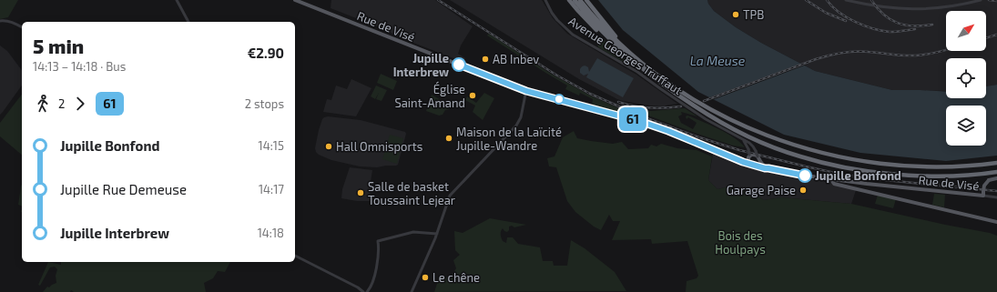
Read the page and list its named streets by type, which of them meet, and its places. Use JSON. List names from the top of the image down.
{
  "streets": {
    "main road": ["Rue de Visé"],
    "street": ["Avenue Georges Truffaut"]
  },
  "crossings": [
    ["Rue de Visé", "Avenue Georges Truffaut"]
  ],
  "water": ["La Meuse"],
  "parks": ["Bois des Houlpays"],
  "places": [
    "TPB",
    "AB Inbev",
    "Jupille Interbrew",
    "Église Saint-Amand",
    "Maison de la Laïcité Jupille-Wandre",
    "Hall Omnisports",
    "Jupille Bonfond",
    "Garage Paise",
    "Salle de basket Toussaint Lejear",
    "Le chêne"
  ],
  "lines": ["bus line 61"],
  "north": "top right",
  "page": {
    "on_map": "61",
    "heading": ["5 min", "14:13 – 14:18 · Bus", "€2.90"],
    "legs": ["2", "61", "2 stops"],
    "list": [
      {
        "name": "Jupille Bonfond",
        "value": "14:15"
      },
      {
        "name": "Jupille Rue Demeuse",
        "value": "14:17"
      },
      {
        "name": "Jupille Interbrew",
        "value": "14:18"
      }
    ]
  }
}
